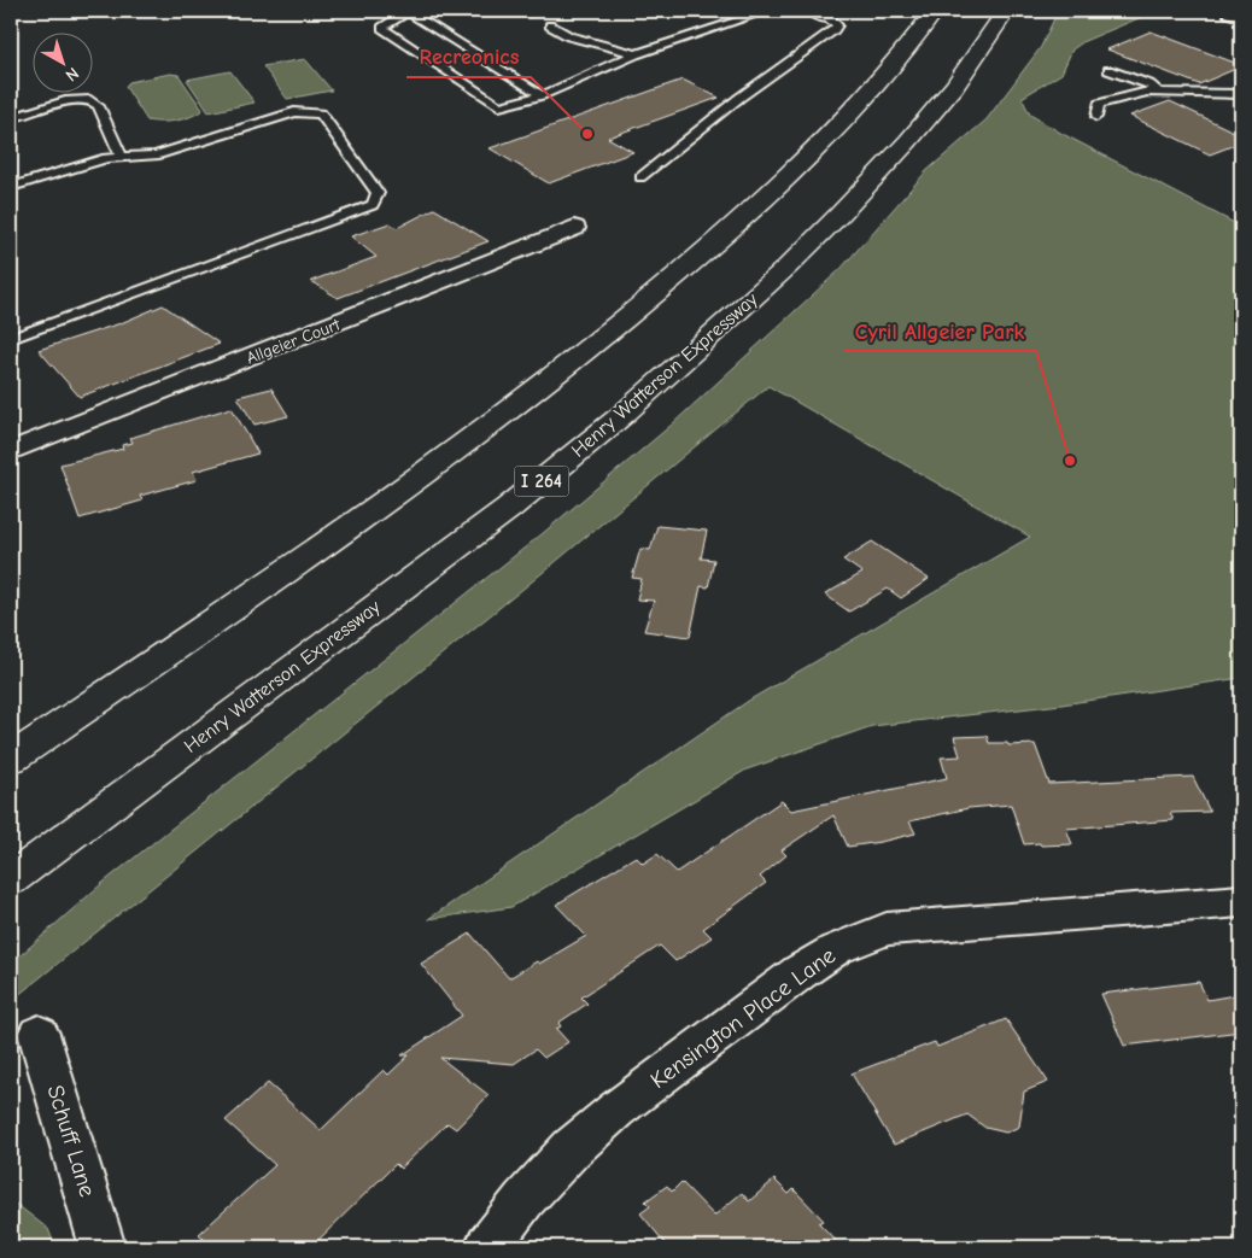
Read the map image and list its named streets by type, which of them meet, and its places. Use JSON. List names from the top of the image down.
{
  "streets": {
    "highway": ["Henry Watterson Expressway", "I 264"],
    "street": ["Allgeier Court", "Kensington Place Lane", "Schuff Lane"]
  },
  "places": ["Recreonics", "Cyril Allgeier Park"],
  "north": "bottom right"
}
